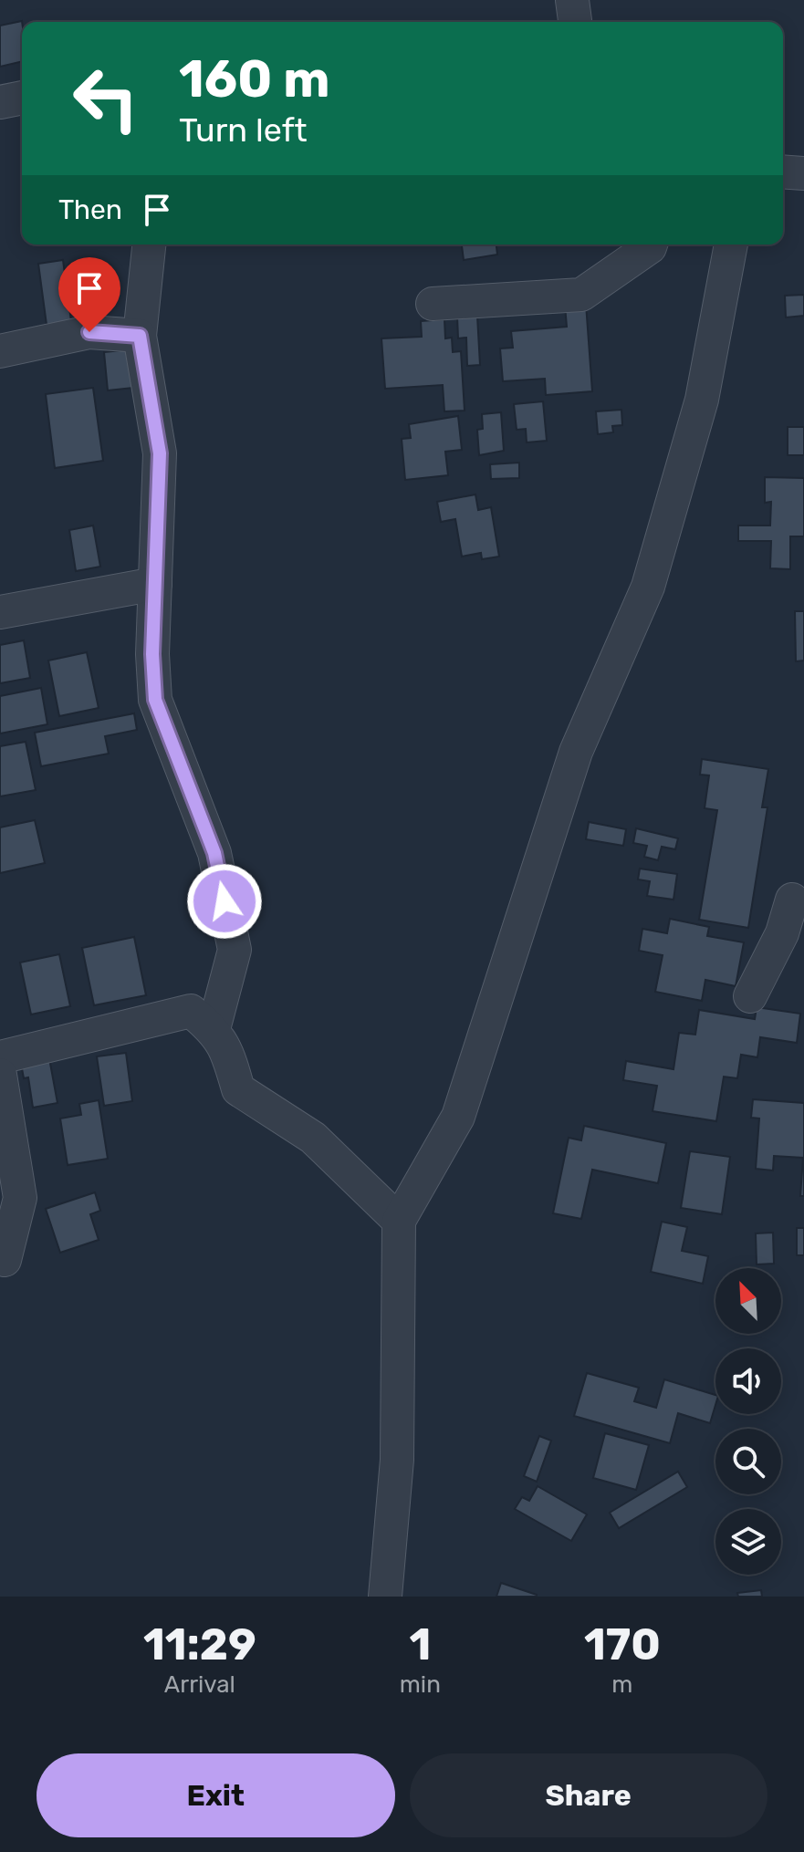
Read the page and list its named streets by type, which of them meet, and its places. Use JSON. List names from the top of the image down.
{
  "north": "top left",
  "page": {
    "turn": ["160 m", "Turn left"],
    "then": "Then",
    "eta": [
      "11:29",
      "Arrival",
      "1",
      "min",
      "170",
      "m"
    ],
    "buttons": ["Exit", "Share"]
  }
}
